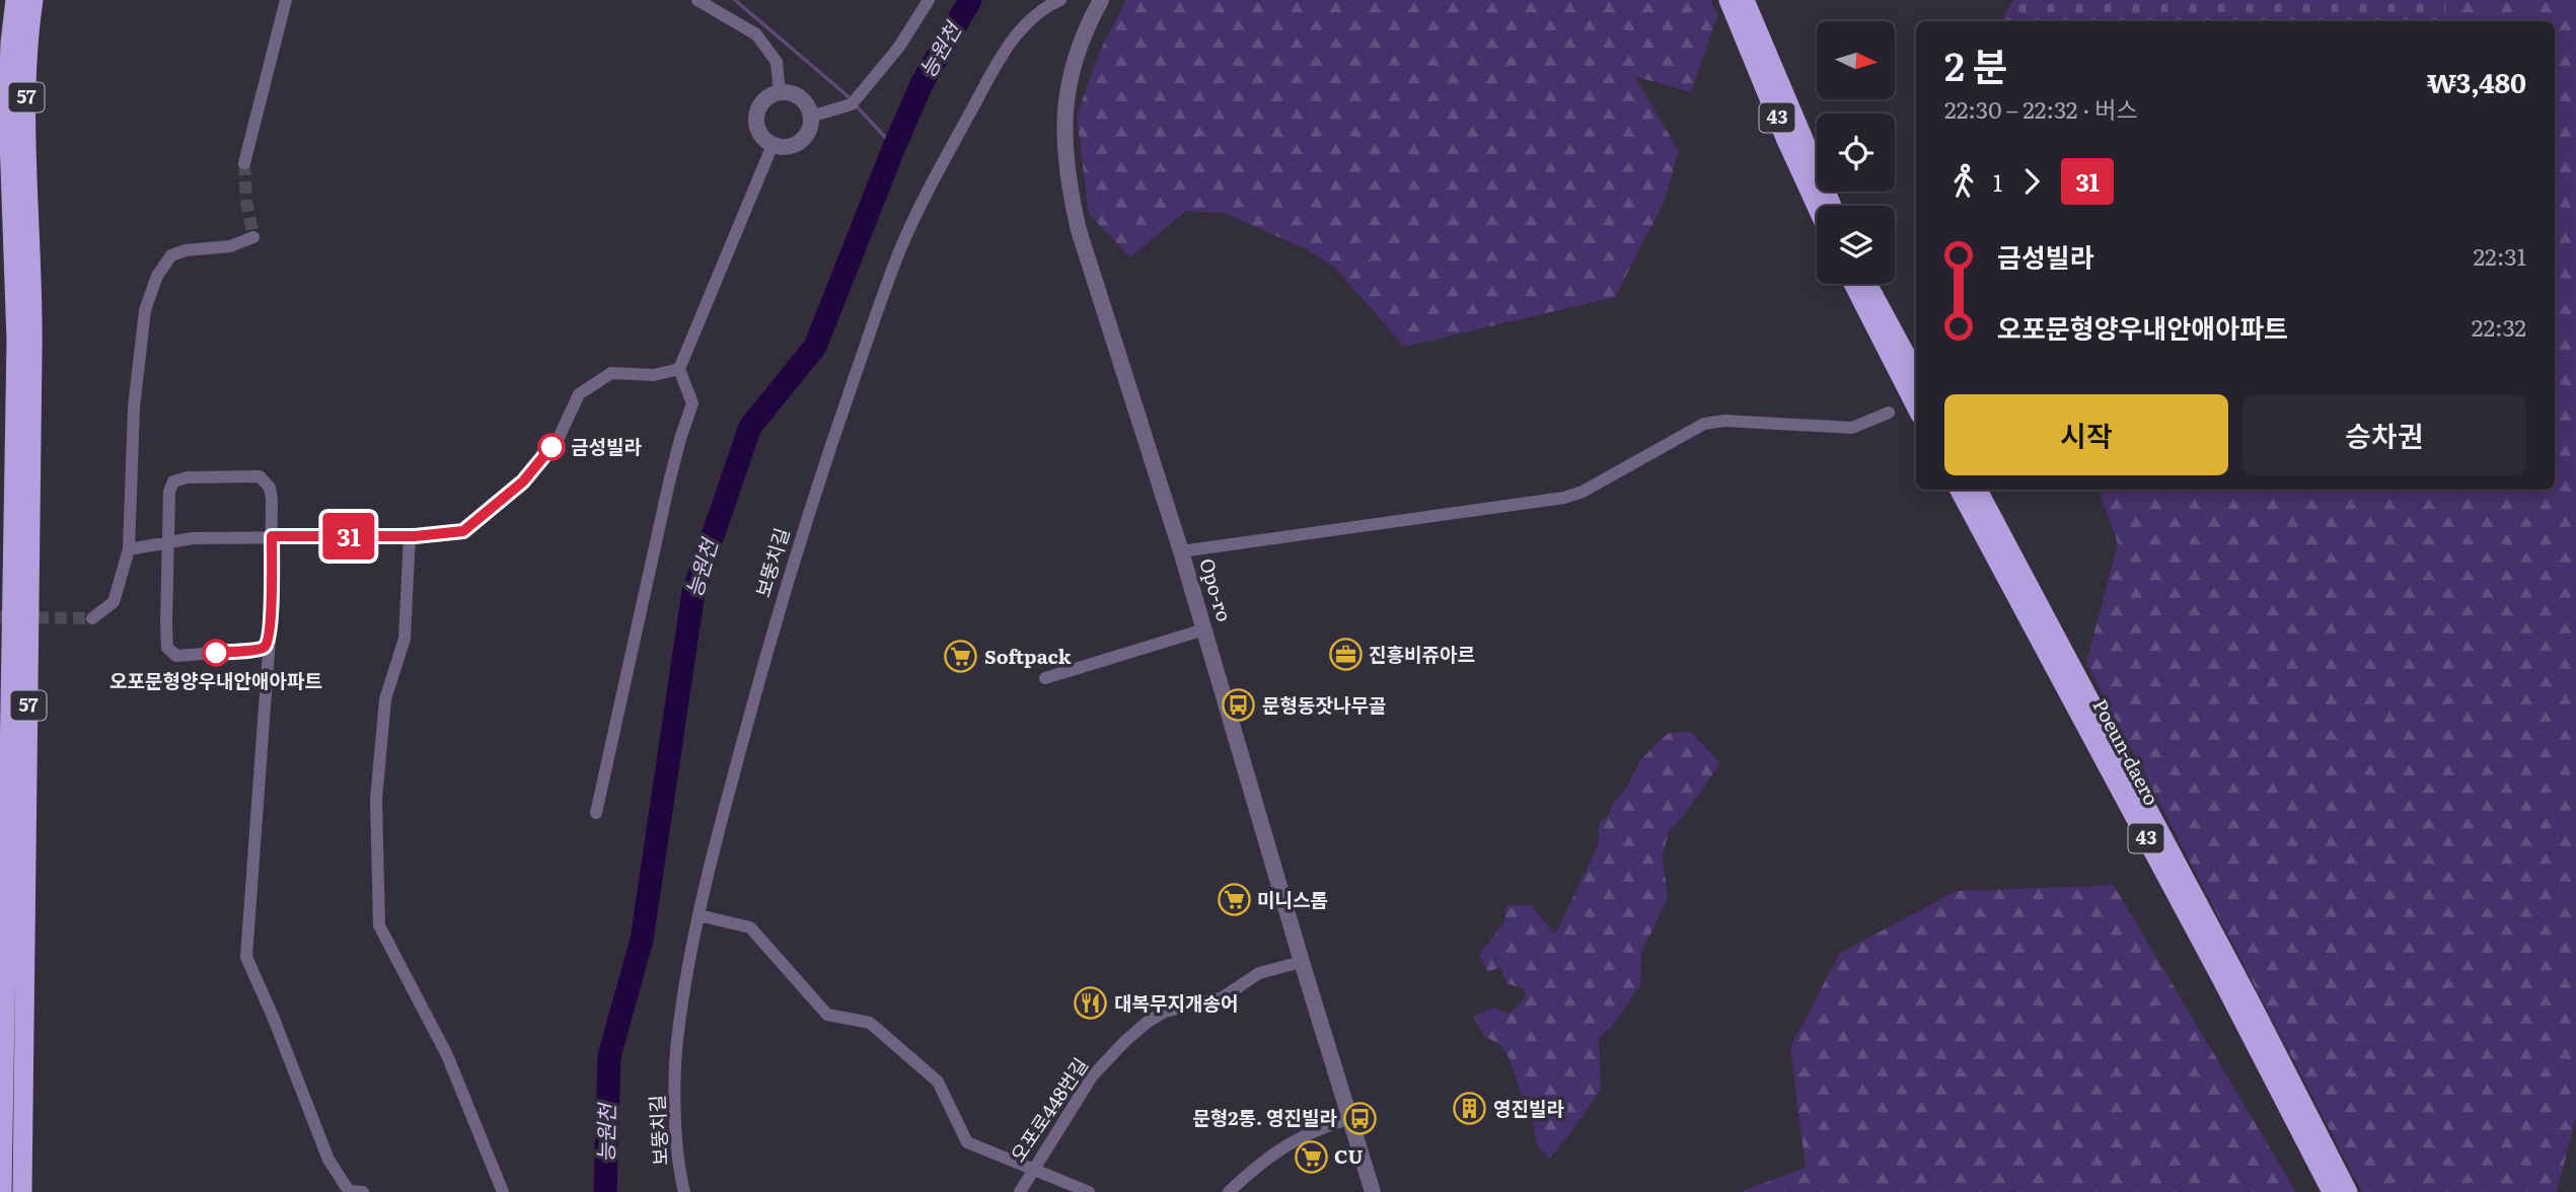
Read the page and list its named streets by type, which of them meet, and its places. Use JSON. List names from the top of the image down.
{
  "streets": {
    "highway": ["57", "43", "Poeun-daero"],
    "street": ["보뚱치길", "Opo-ro", "오포로448번길"]
  },
  "crossings": [
    ["Opo-ro", "오포로448번길"]
  ],
  "water": ["능원천"],
  "places": {
    "other": ["금성빌라", "오포문형양우내안애아파트"],
    "office": ["진흥비쥬아르"],
    "supermarket": ["Softpack", "미니스톱", "CU"],
    "bus stop": ["문형동잣나무골", "문형2통. 영진빌라"],
    "restaurant": ["대복무지개송어"],
    "building": ["영진빌라"]
  },
  "lines": ["bus line 31"],
  "north": "right",
  "page": {
    "on_map": "31",
    "heading": ["2 분", "22:30 – 22:32 · 버스", "₩3,480"],
    "legs": ["1", "31"],
    "list": [
      {
        "name": "금성빌라",
        "value": "22:31"
      },
      {
        "name": "오포문형양우내안애아파트",
        "value": "22:32"
      }
    ],
    "buttons": ["시작", "승차권"]
  }
}
